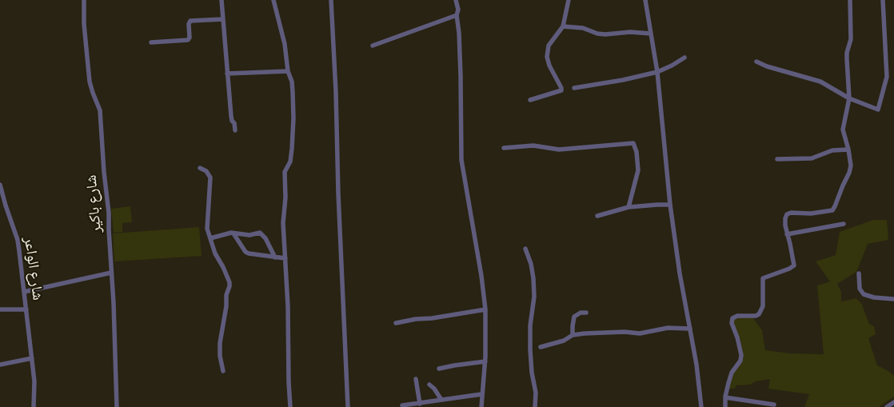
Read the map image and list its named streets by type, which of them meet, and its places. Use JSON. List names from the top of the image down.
{
  "streets": {
    "street": ["شارع باكير", "شارع الواعر"]
  }
}
